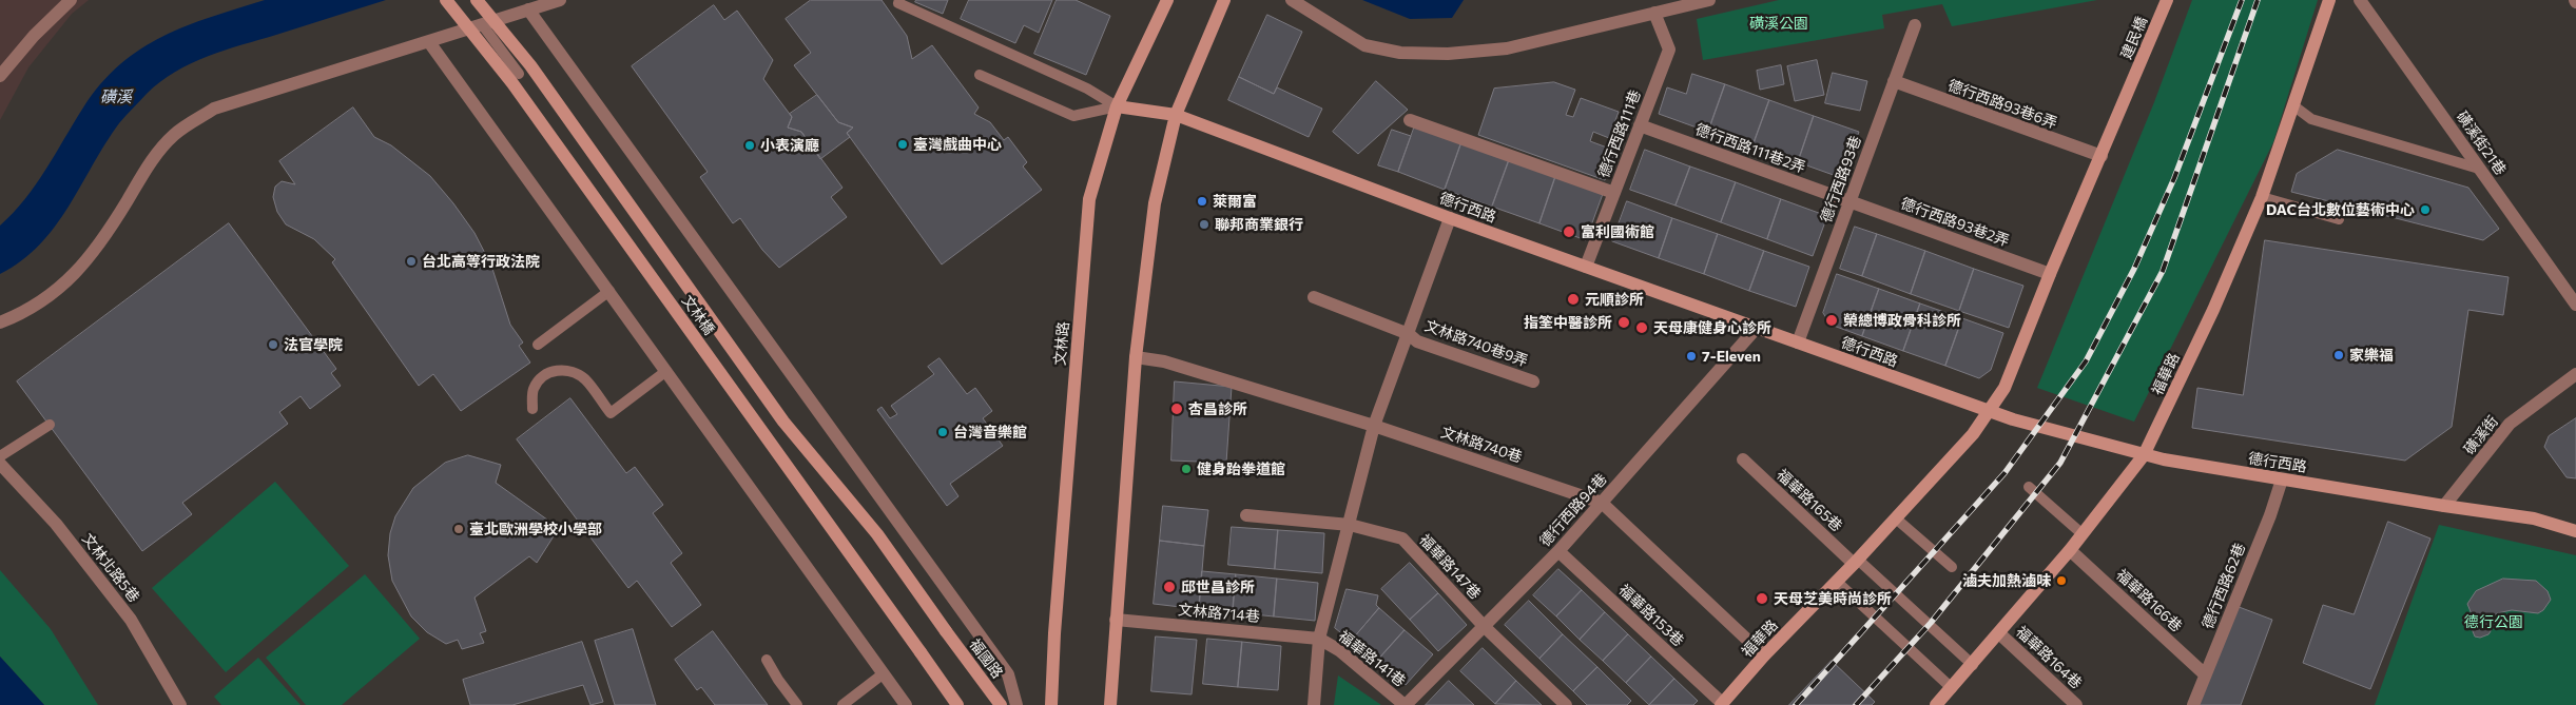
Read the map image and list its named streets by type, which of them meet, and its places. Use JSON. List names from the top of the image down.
{
  "streets": {
    "street": [
      "建民橋",
      "德行西路93巷6弄",
      "德行西路111巷",
      "磺溪街21巷",
      "德行西路111巷2弄",
      "德行西路93巷",
      "德行西路",
      "德行西路93巷2弄",
      "文林橋",
      "文林路",
      "文林路740巷9弄",
      "福華路",
      "磺溪街",
      "文林路740巷",
      "福華路165巷",
      "德行西路94巷",
      "福華路147巷",
      "文林北路5巷",
      "德行西路62巷",
      "福華路166巷",
      "文林路714巷",
      "福華路153巷",
      "福華路164巷",
      "福國路",
      "福華路141巷"
    ]
  },
  "crossings": [
    ["建民橋", "福華路"],
    ["德行西路93巷6弄", "德行西路93巷"],
    ["德行西路93巷6弄", "福華路"],
    ["德行西路111巷", "德行西路111巷2弄"],
    ["德行西路111巷", "德行西路"],
    ["德行西路111巷2弄", "德行西路93巷"],
    ["德行西路111巷2弄", "德行西路93巷2弄"],
    ["德行西路93巷", "德行西路"],
    ["德行西路93巷", "德行西路93巷2弄"],
    ["德行西路", "文林路"],
    ["德行西路", "文林路740巷9弄"],
    ["德行西路", "福華路"],
    ["德行西路", "磺溪街"],
    ["德行西路", "德行西路94巷"],
    ["德行西路", "德行西路62巷"],
    ["德行西路93巷2弄", "福華路"],
    ["文林橋", "福國路"],
    ["文林路740巷9弄", "文林路740巷"],
    ["文林路740巷9弄", "福華路147巷"],
    ["文林路740巷9弄", "文林路714巷"],
    ["文林路740巷9弄", "福華路141巷"],
    ["福華路", "文林路740巷"],
    ["福華路", "福華路165巷"],
    ["福華路", "福華路166巷"],
    ["福華路", "福華路153巷"],
    ["福華路", "福華路164巷"],
    ["文林路740巷", "德行西路94巷"],
    ["德行西路94巷", "福華路147巷"],
    ["德行西路94巷", "福華路153巷"],
    ["德行西路94巷", "福華路141巷"],
    ["德行西路62巷", "福華路166巷"],
    ["文林路714巷", "福華路141巷"]
  ],
  "water": ["磺溪"],
  "parks": ["磺溪公園", "德行公園"],
  "places": [
    "臺灣戲曲中心",
    "小表演廳",
    "萊爾富",
    "DAC台北數位藝術中心",
    "聯邦商業銀行",
    "富利國術館",
    "台北高等行政法院",
    "元順診所",
    "榮總博政骨科診所",
    "指筌中醫診所",
    "天母康健身心診所",
    "法官學院",
    "家樂福",
    "7-Eleven",
    "杏昌診所",
    "台灣音樂館",
    "健身跆拳道館",
    "臺北歐洲學校小學部",
    "滷夫加熱滷味",
    "邱世昌診所",
    "天母芝美時尚診所"
  ]
}
